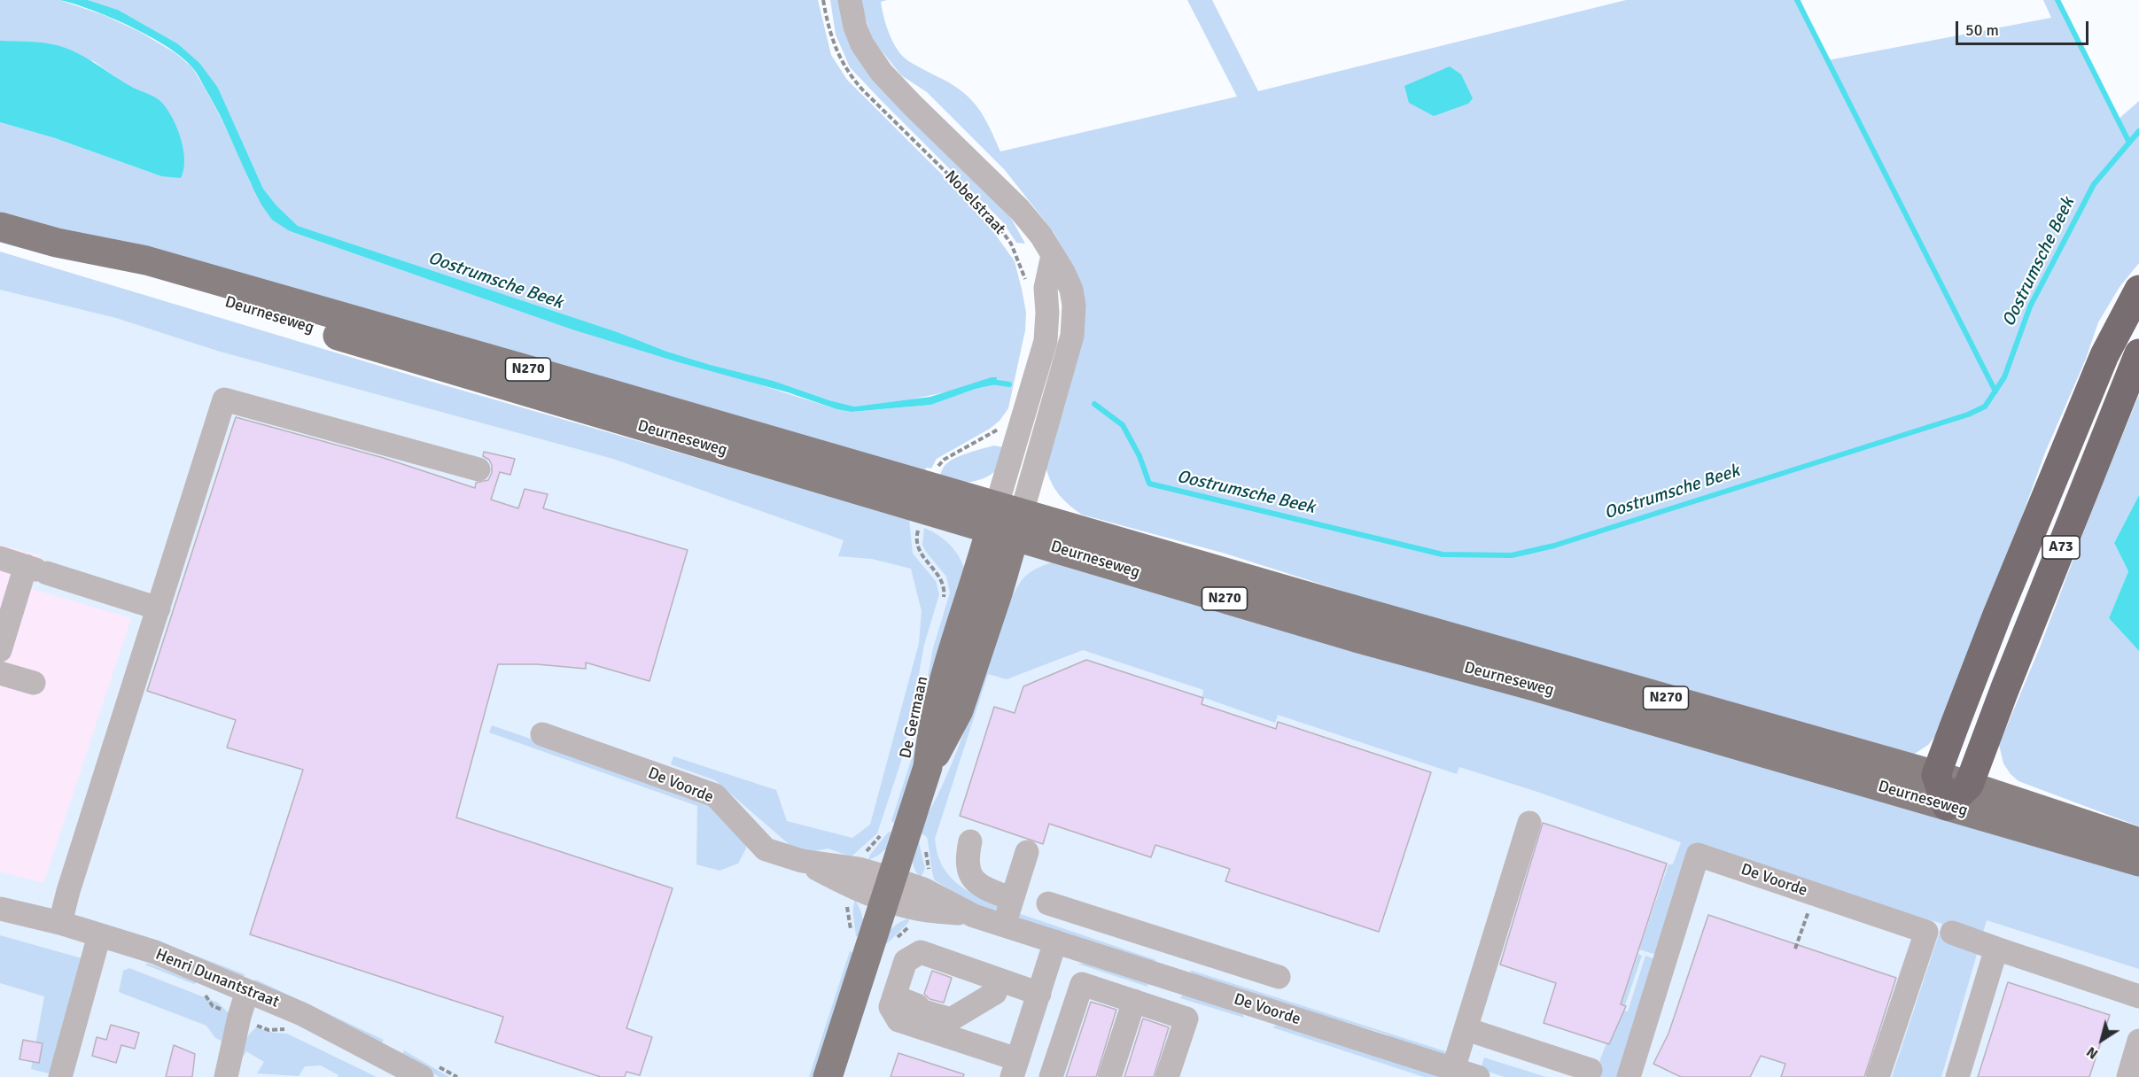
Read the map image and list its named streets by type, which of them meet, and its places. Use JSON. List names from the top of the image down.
{
  "streets": {
    "highway": ["A73"],
    "main road": ["Deurneseweg", "N270", "De Germaan"],
    "street": ["Nobelstraat", "De Voorde", "Henri Dunantstraat"]
  },
  "crossings": [
    ["Nobelstraat", "Deurneseweg"],
    ["Nobelstraat", "De Germaan"],
    ["Deurneseweg", "A73"],
    ["Deurneseweg", "De Germaan"],
    ["De Germaan", "De Voorde"]
  ],
  "water": ["Oostrumsche Beek"],
  "scale_bar": "50 m",
  "north": "bottom left"
}
